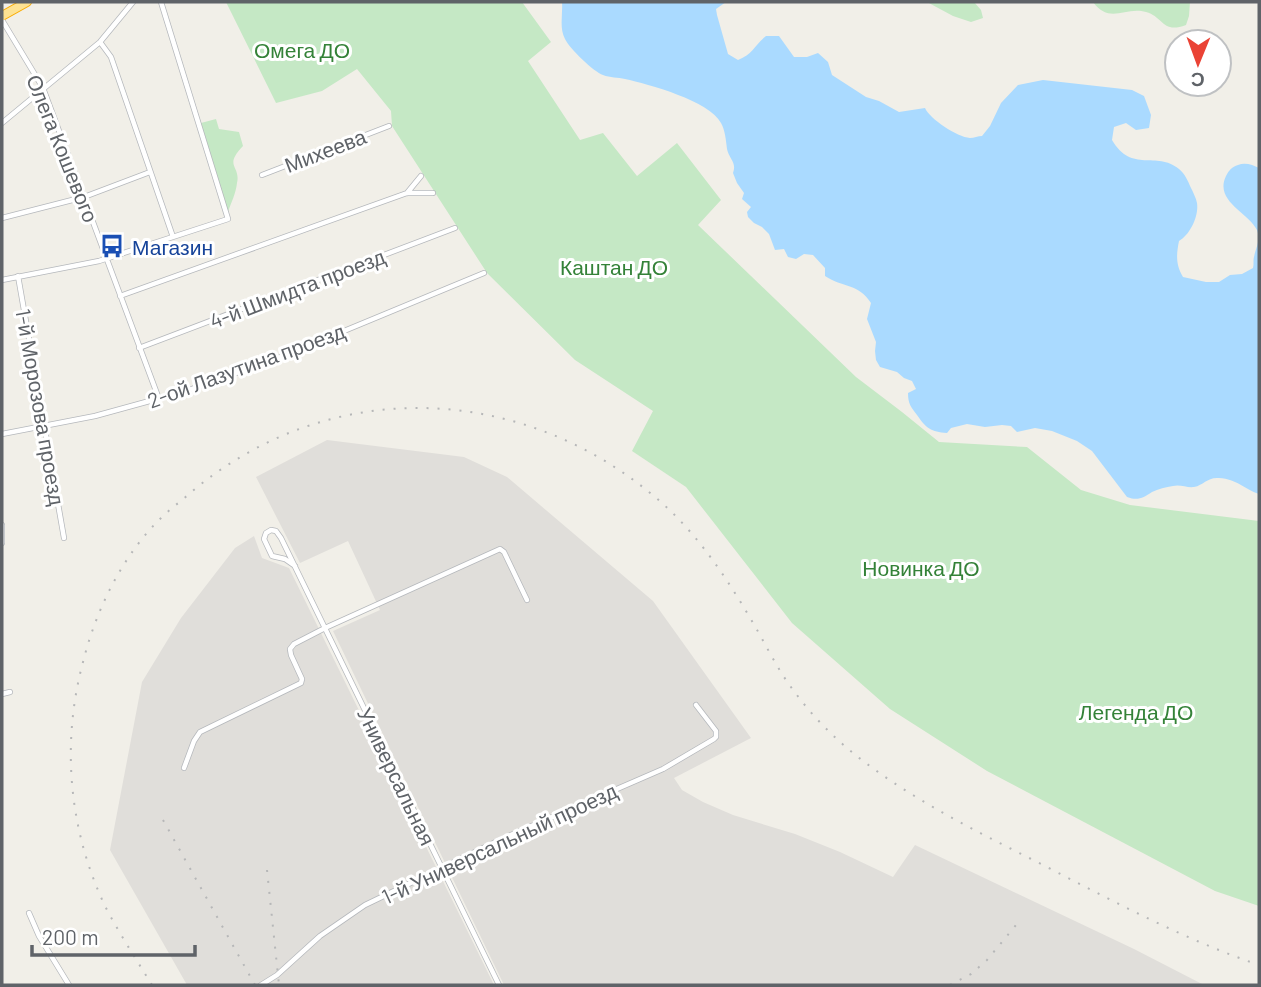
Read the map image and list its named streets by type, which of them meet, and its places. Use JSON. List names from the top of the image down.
{
  "streets": {
    "street": [
      "Олега Кошевого",
      "Михеева",
      "4-й Шмидта проезд",
      "2-ой Лазутина проезд",
      "1-й Морозова проезд",
      "Универсальная",
      "1-й Универсальный проезд"
    ]
  },
  "crossings": [
    ["Олега Кошевого", "4-й Шмидта проезд"],
    ["Олега Кошевого", "2-ой Лазутина проезд"],
    ["2-ой Лазутина проезд", "1-й Морозова проезд"],
    ["Универсальная", "1-й Универсальный проезд"]
  ],
  "parks": [
    "Омега ДО",
    "Каштан ДО",
    "Новинка ДО",
    "Легенда ДО"
  ],
  "places": {
    "bus stop": ["Магазин"]
  },
  "scale_bar": "200 m",
  "north": "bottom"
}
